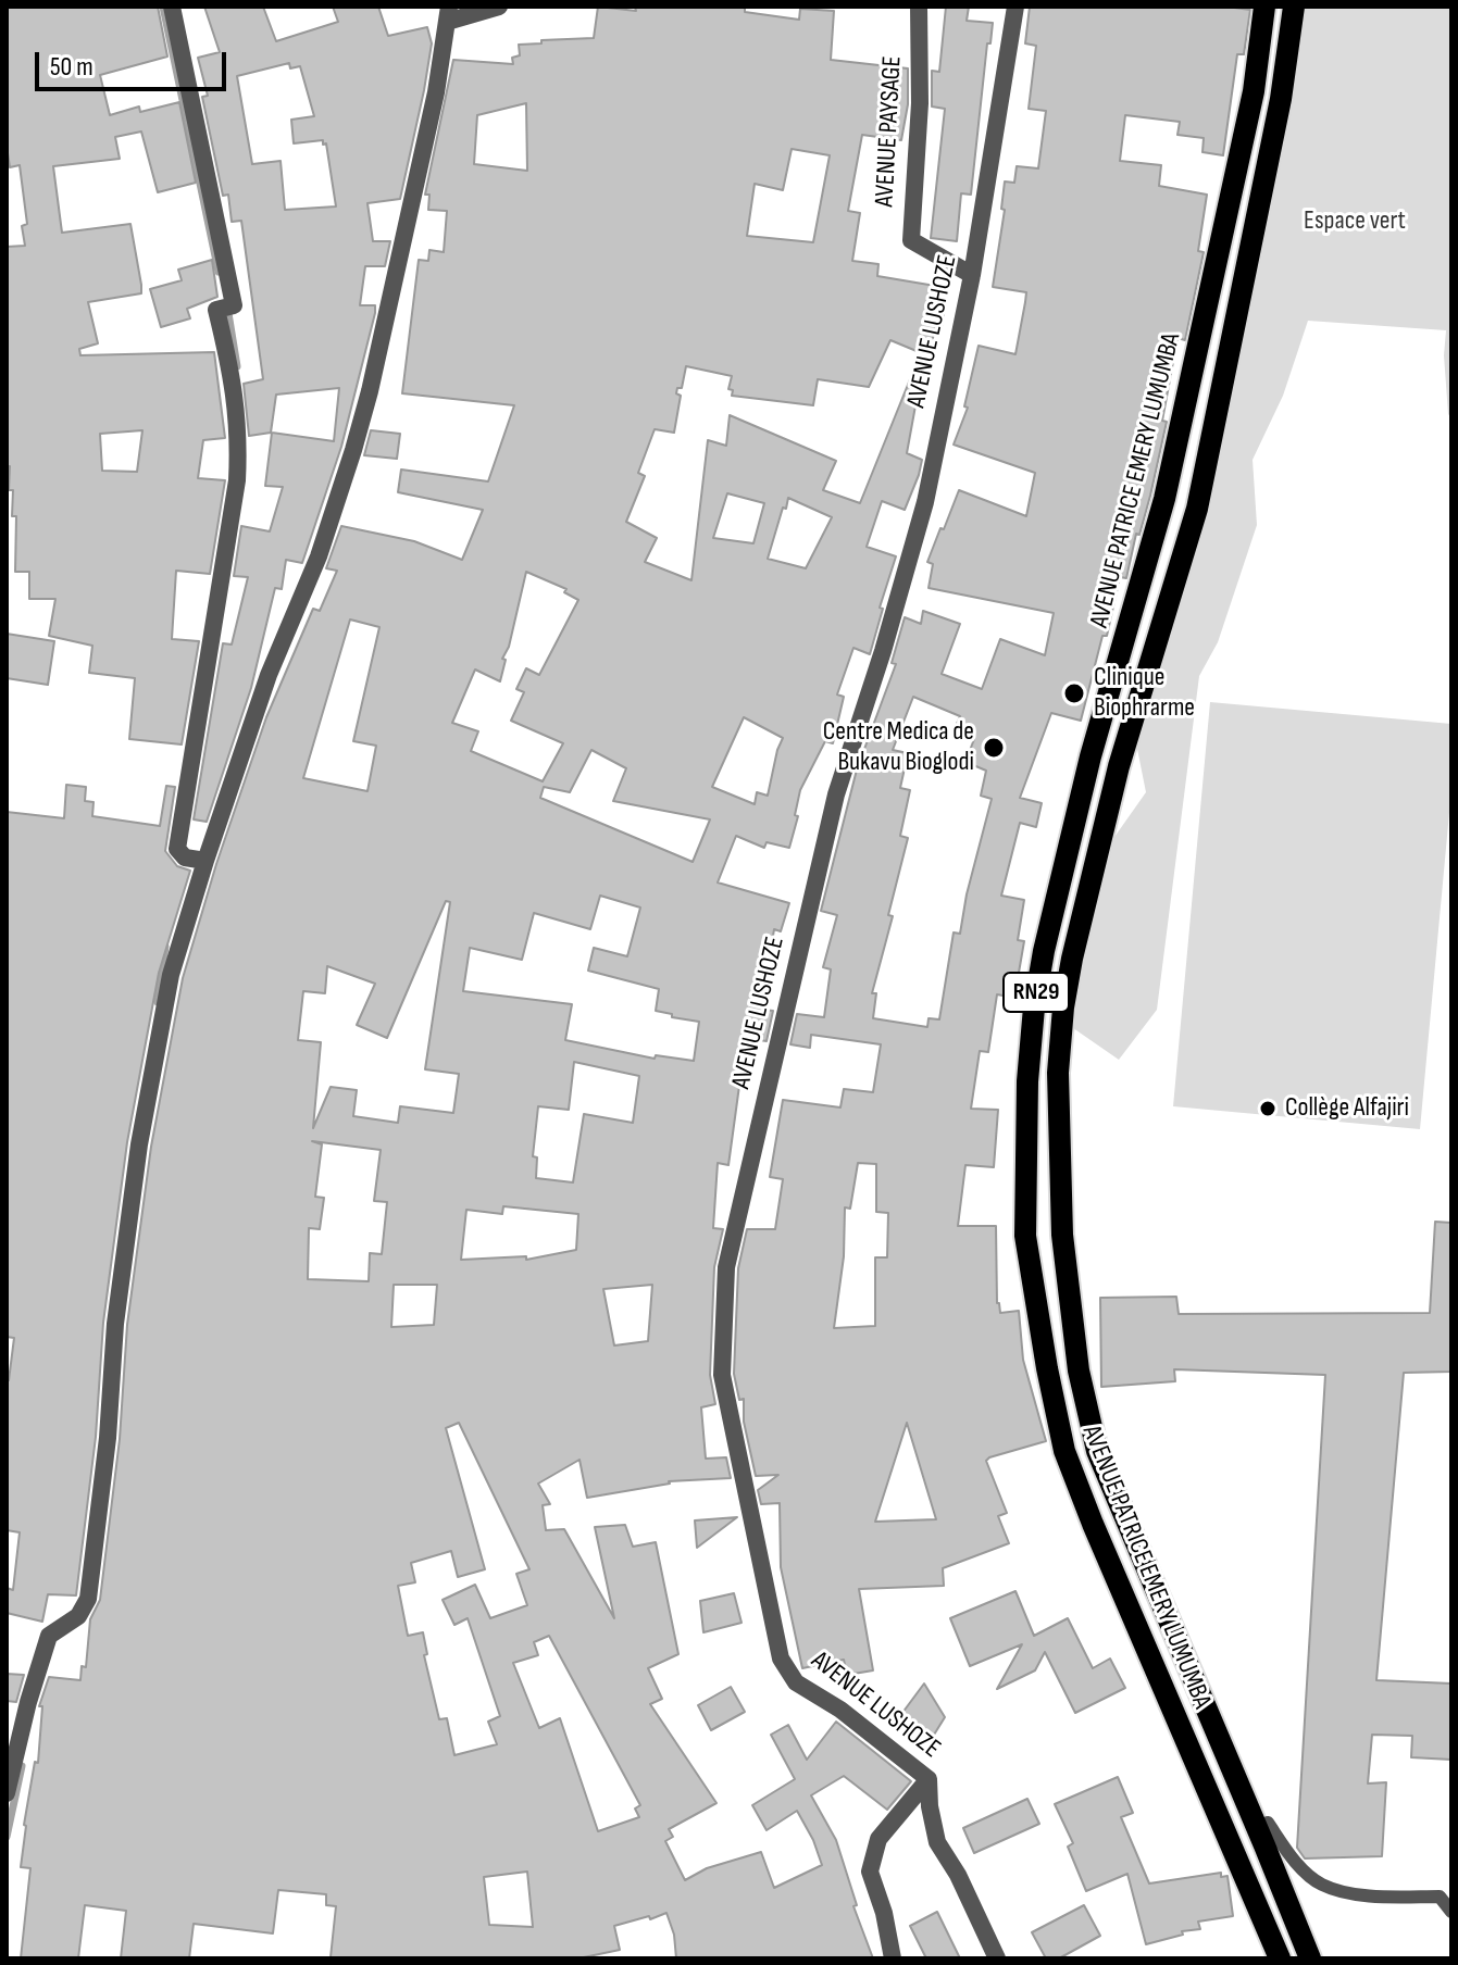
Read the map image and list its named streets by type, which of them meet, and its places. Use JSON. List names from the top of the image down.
{
  "streets": {
    "main road": ["AVENUE PATRICE EMERY LUMUMBA", "RN29"],
    "street": ["AVENUE PAYSAGE", "AVENUE LUSHOZE"]
  },
  "crossings": [
    ["AVENUE PAYSAGE", "AVENUE LUSHOZE"]
  ],
  "parks": ["Espace vert"],
  "places": ["Clinique Biophrarme", "Centre Medica de Bukavu Bioglodi", "Collège Alfajiri"],
  "scale_bar": "50 m"
}
